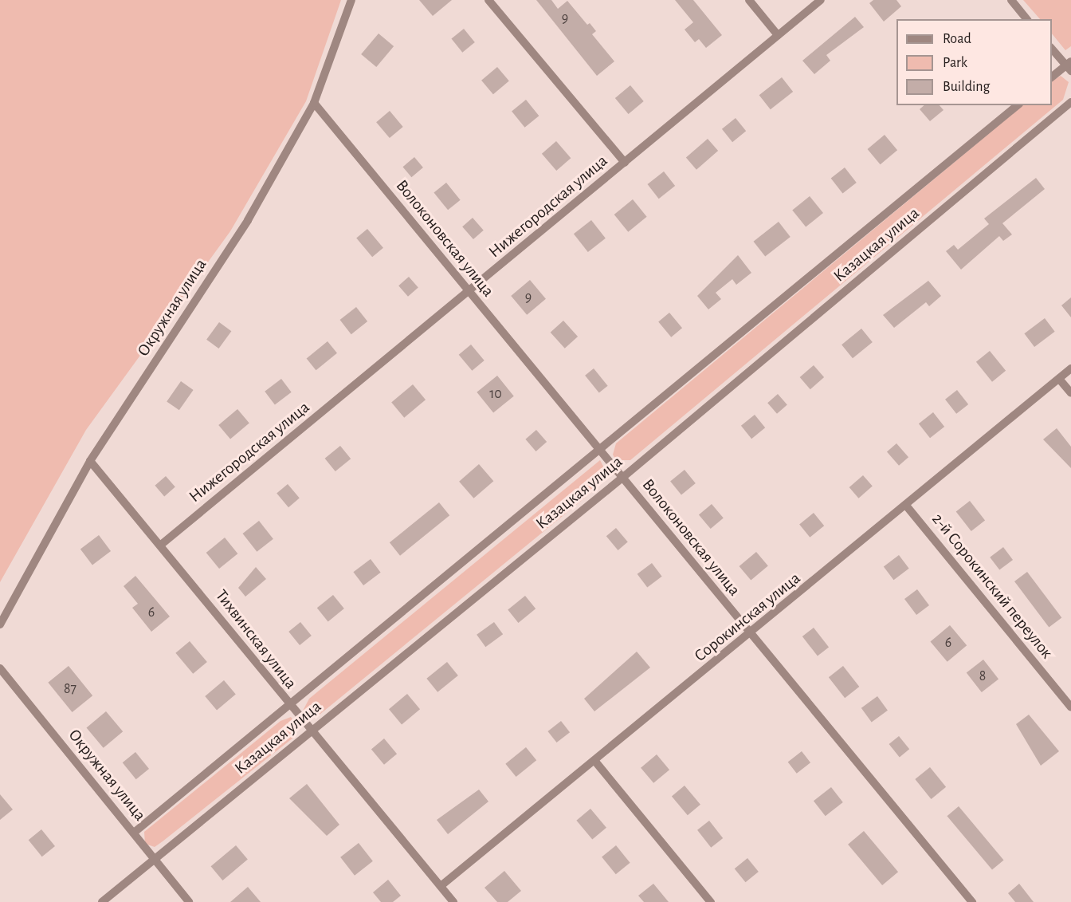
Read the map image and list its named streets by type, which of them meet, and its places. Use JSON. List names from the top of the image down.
{
  "streets": {
    "street": [
      "Нижегородская улица",
      "Волоконовская улица",
      "Казацкая улица",
      "Окружная улица",
      "2-й Сорокинский переулок",
      "Сорокинская улица",
      "Тихвинская улица"
    ]
  },
  "crossings": [
    ["Нижегородская улица", "Волоконовская улица"],
    ["Нижегородская улица", "Тихвинская улица"],
    ["Волоконовская улица", "Казацкая улица"],
    ["Волоконовская улица", "Окружная улица"],
    ["Волоконовская улица", "Сорокинская улица"],
    ["Казацкая улица", "Окружная улица"],
    ["Казацкая улица", "Тихвинская улица"],
    ["Окружная улица", "Тихвинская улица"],
    ["2-й Сорокинский переулок", "Сорокинская улица"],
    ["Сорокинская улица", "Тихвинская улица"]
  ],
  "house_numbers": [
    "9",
    "9",
    "10",
    "6",
    "6",
    "8",
    "87"
  ],
  "legend": ["Road", "Park", "Building"]
}
